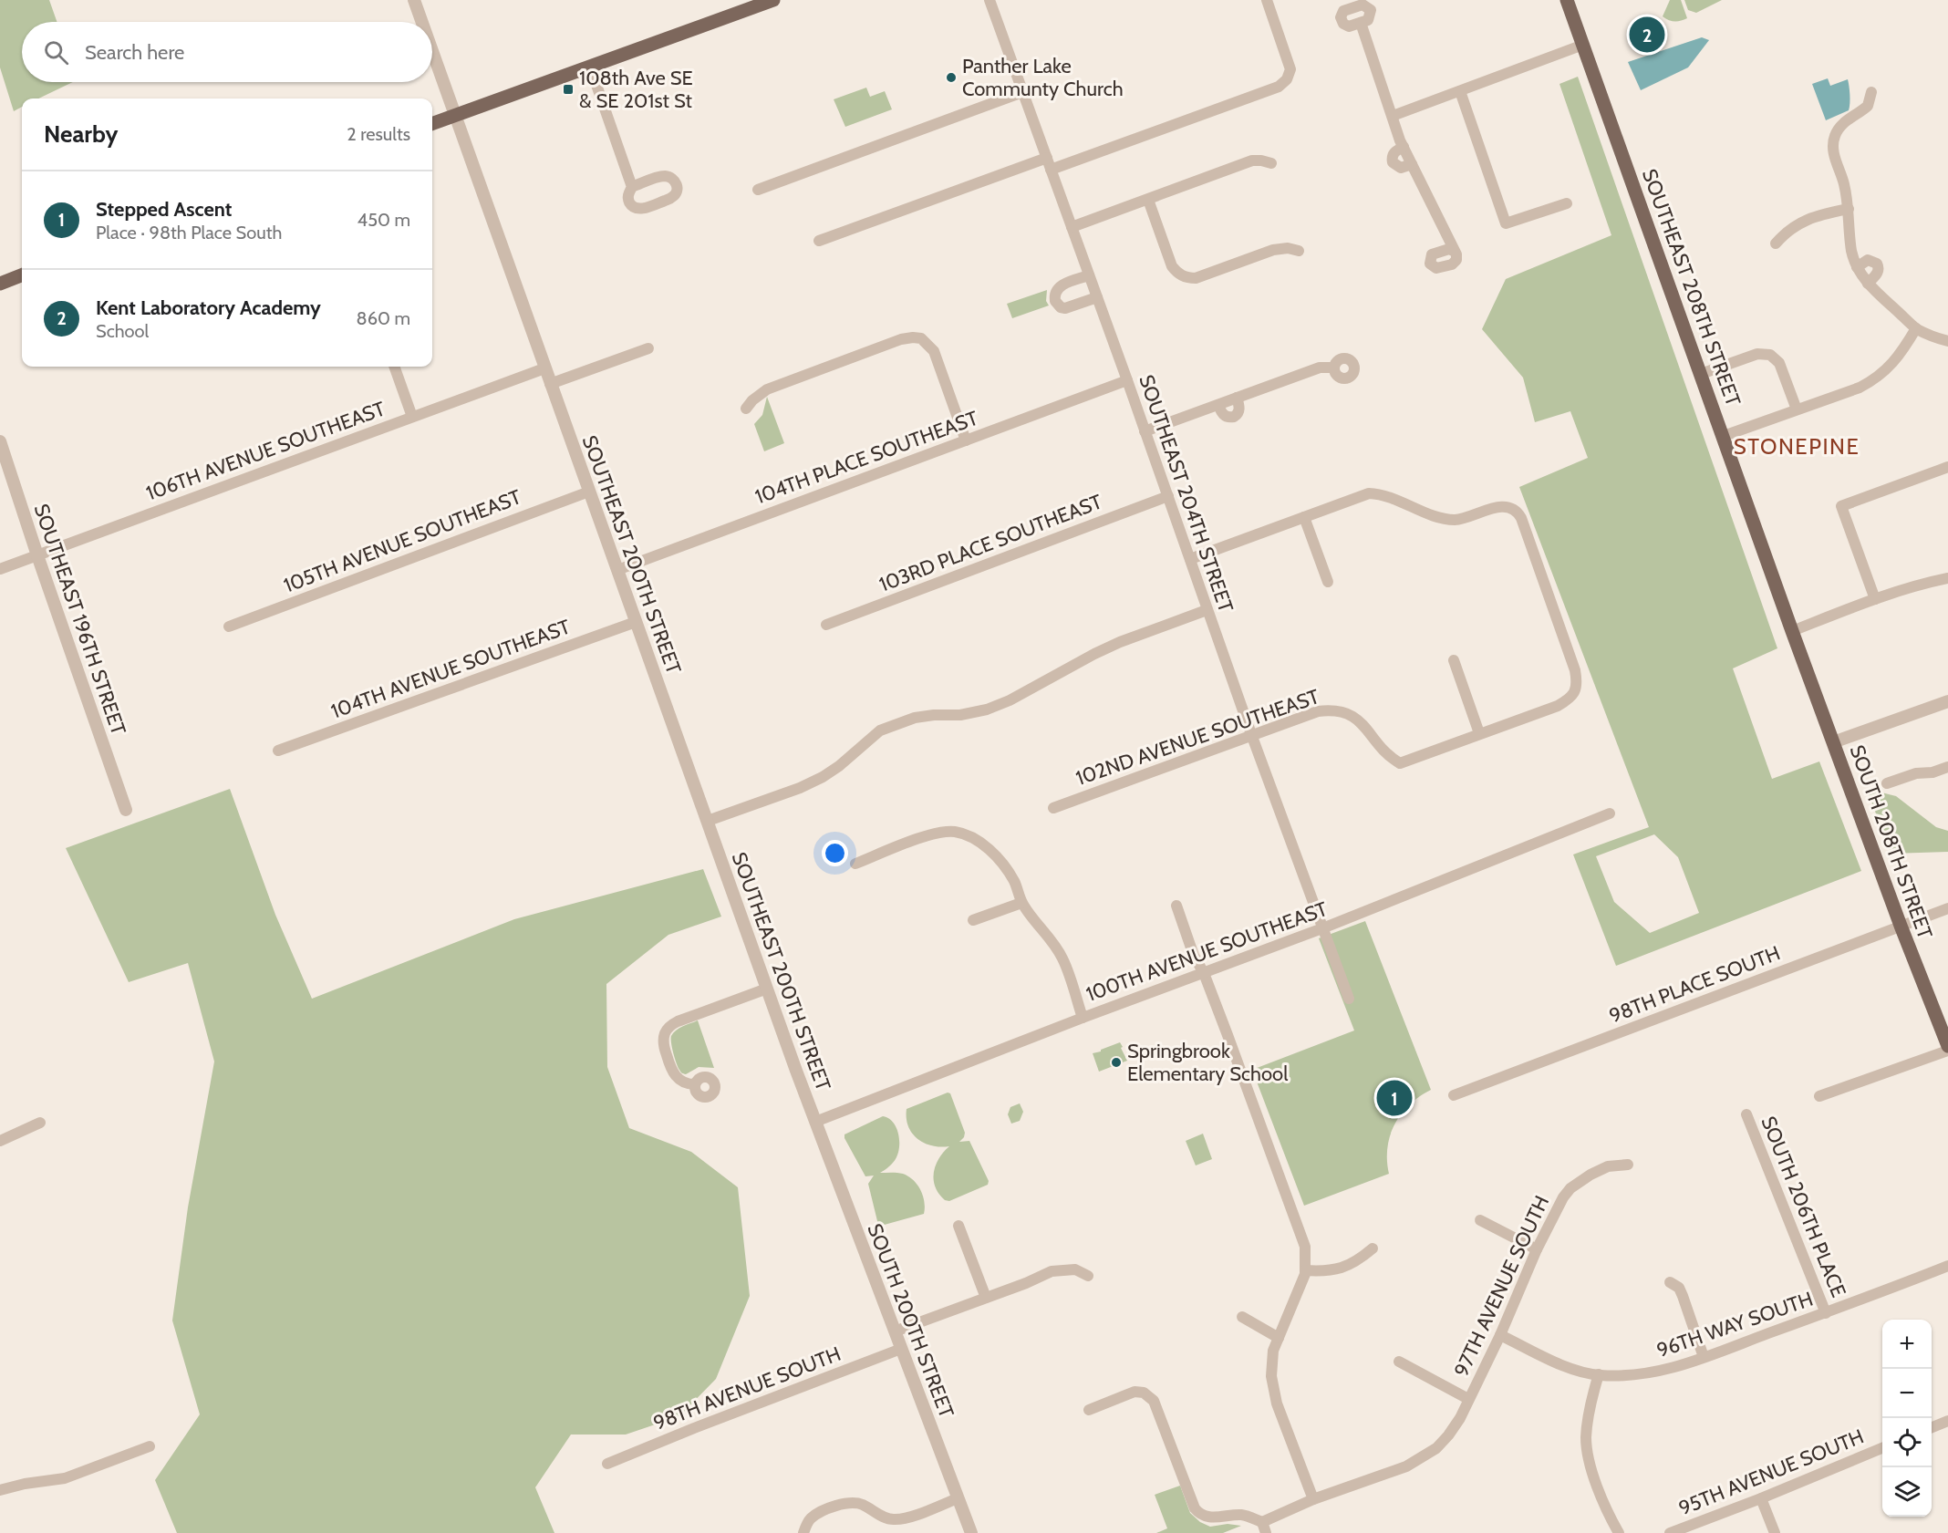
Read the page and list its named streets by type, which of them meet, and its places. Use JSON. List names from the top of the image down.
{
  "streets": {
    "main road": ["SOUTHEAST 208TH STREET", "SOUTH 208TH STREET"],
    "street": [
      "106TH AVENUE SOUTHEAST",
      "104TH PLACE SOUTHEAST",
      "SOUTHEAST 204TH STREET",
      "105TH AVENUE SOUTHEAST",
      "103RD PLACE SOUTHEAST",
      "SOUTHEAST 200TH STREET",
      "SOUTHEAST 196TH STREET",
      "104TH AVENUE SOUTHEAST",
      "102ND AVENUE SOUTHEAST",
      "100TH AVENUE SOUTHEAST",
      "98TH PLACE SOUTH",
      "SOUTH 206TH PLACE",
      "97TH AVENUE SOUTH",
      "SOUTH 200TH STREET",
      "96TH WAY SOUTH",
      "98TH AVENUE SOUTH",
      "95TH AVENUE SOUTH"
    ]
  },
  "crossings": [
    ["SOUTHEAST 208TH STREET", "SOUTH 208TH STREET"],
    ["106TH AVENUE SOUTHEAST", "SOUTHEAST 200TH STREET"],
    ["106TH AVENUE SOUTHEAST", "SOUTHEAST 196TH STREET"],
    ["104TH PLACE SOUTHEAST", "SOUTHEAST 204TH STREET"],
    ["104TH PLACE SOUTHEAST", "SOUTHEAST 200TH STREET"],
    ["SOUTHEAST 204TH STREET", "103RD PLACE SOUTHEAST"],
    ["SOUTHEAST 204TH STREET", "102ND AVENUE SOUTHEAST"],
    ["SOUTHEAST 204TH STREET", "100TH AVENUE SOUTHEAST"],
    ["105TH AVENUE SOUTHEAST", "SOUTHEAST 200TH STREET"],
    ["SOUTHEAST 200TH STREET", "104TH AVENUE SOUTHEAST"],
    ["SOUTHEAST 200TH STREET", "100TH AVENUE SOUTHEAST"],
    ["SOUTHEAST 200TH STREET", "SOUTH 200TH STREET"],
    ["SOUTH 208TH STREET", "98TH PLACE SOUTH"],
    ["100TH AVENUE SOUTHEAST", "SOUTH 200TH STREET"],
    ["SOUTH 206TH PLACE", "96TH WAY SOUTH"],
    ["97TH AVENUE SOUTH", "96TH WAY SOUTH"],
    ["SOUTH 200TH STREET", "98TH AVENUE SOUTH"]
  ],
  "districts": ["STONEPINE"],
  "places": {
    "other": ["Panther Lake Communty Church", "Springbrook Elementary School"],
    "transit": ["108th Ave SE & SE 201st St"]
  },
  "page": {
    "pins": ["2", "1"],
    "search": "Search here",
    "heading": ["Nearby", "2 results"],
    "list": [
      {
        "mark": "1",
        "name": "Stepped Ascent",
        "note": "Place · 98th Place South",
        "value": "450 m"
      },
      {
        "mark": "2",
        "name": "Kent Laboratory Academy",
        "note": "School",
        "value": "860 m"
      }
    ],
    "map_buttons": ["+", "−"]
  }
}
